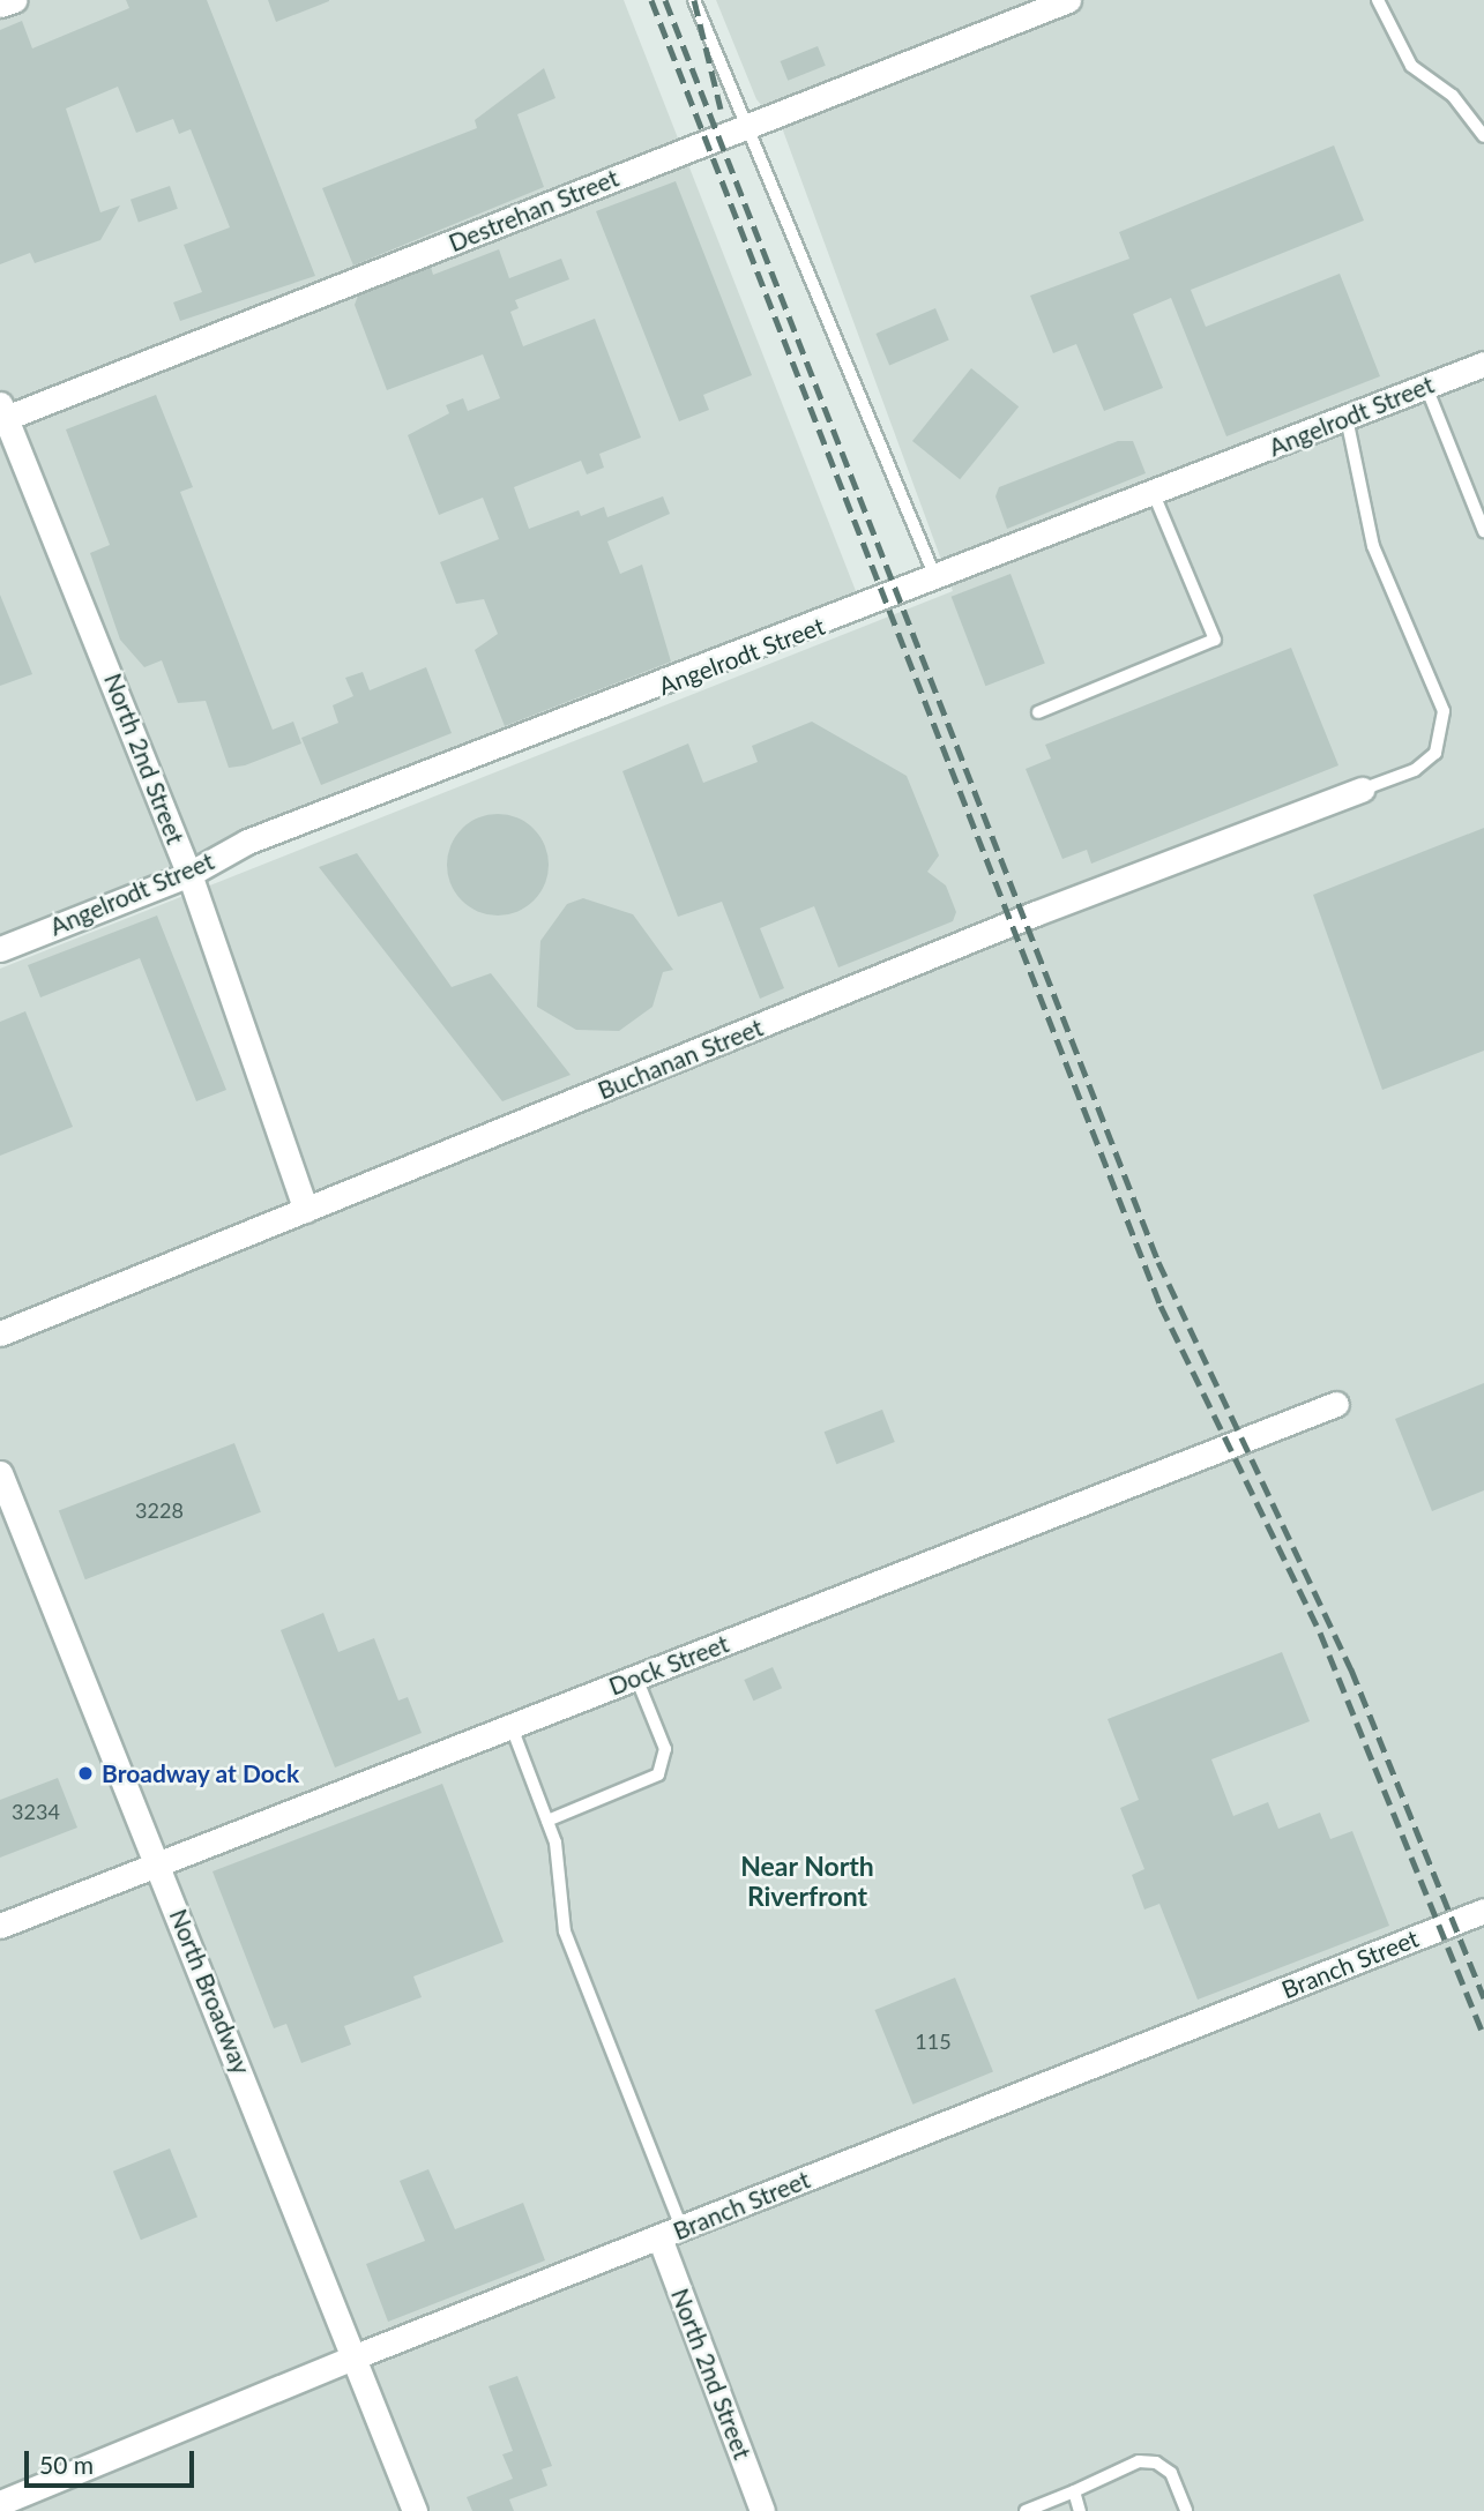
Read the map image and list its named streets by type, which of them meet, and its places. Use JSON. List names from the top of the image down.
{
  "streets": {
    "street": [
      "Destrehan Street",
      "Angelrodt Street",
      "North 2nd Street",
      "Buchanan Street",
      "Dock Street",
      "Branch Street",
      "North Broadway"
    ]
  },
  "crossings": [
    ["Destrehan Street", "North 2nd Street"],
    ["Angelrodt Street", "North 2nd Street"],
    ["North 2nd Street", "Buchanan Street"],
    ["North 2nd Street", "Branch Street"],
    ["Dock Street", "North Broadway"],
    ["Branch Street", "North Broadway"]
  ],
  "districts": ["Near North Riverfront"],
  "places": ["Broadway at Dock"],
  "house_numbers": ["3228", "3234", "115"],
  "scale_bar": "50 m"
}
